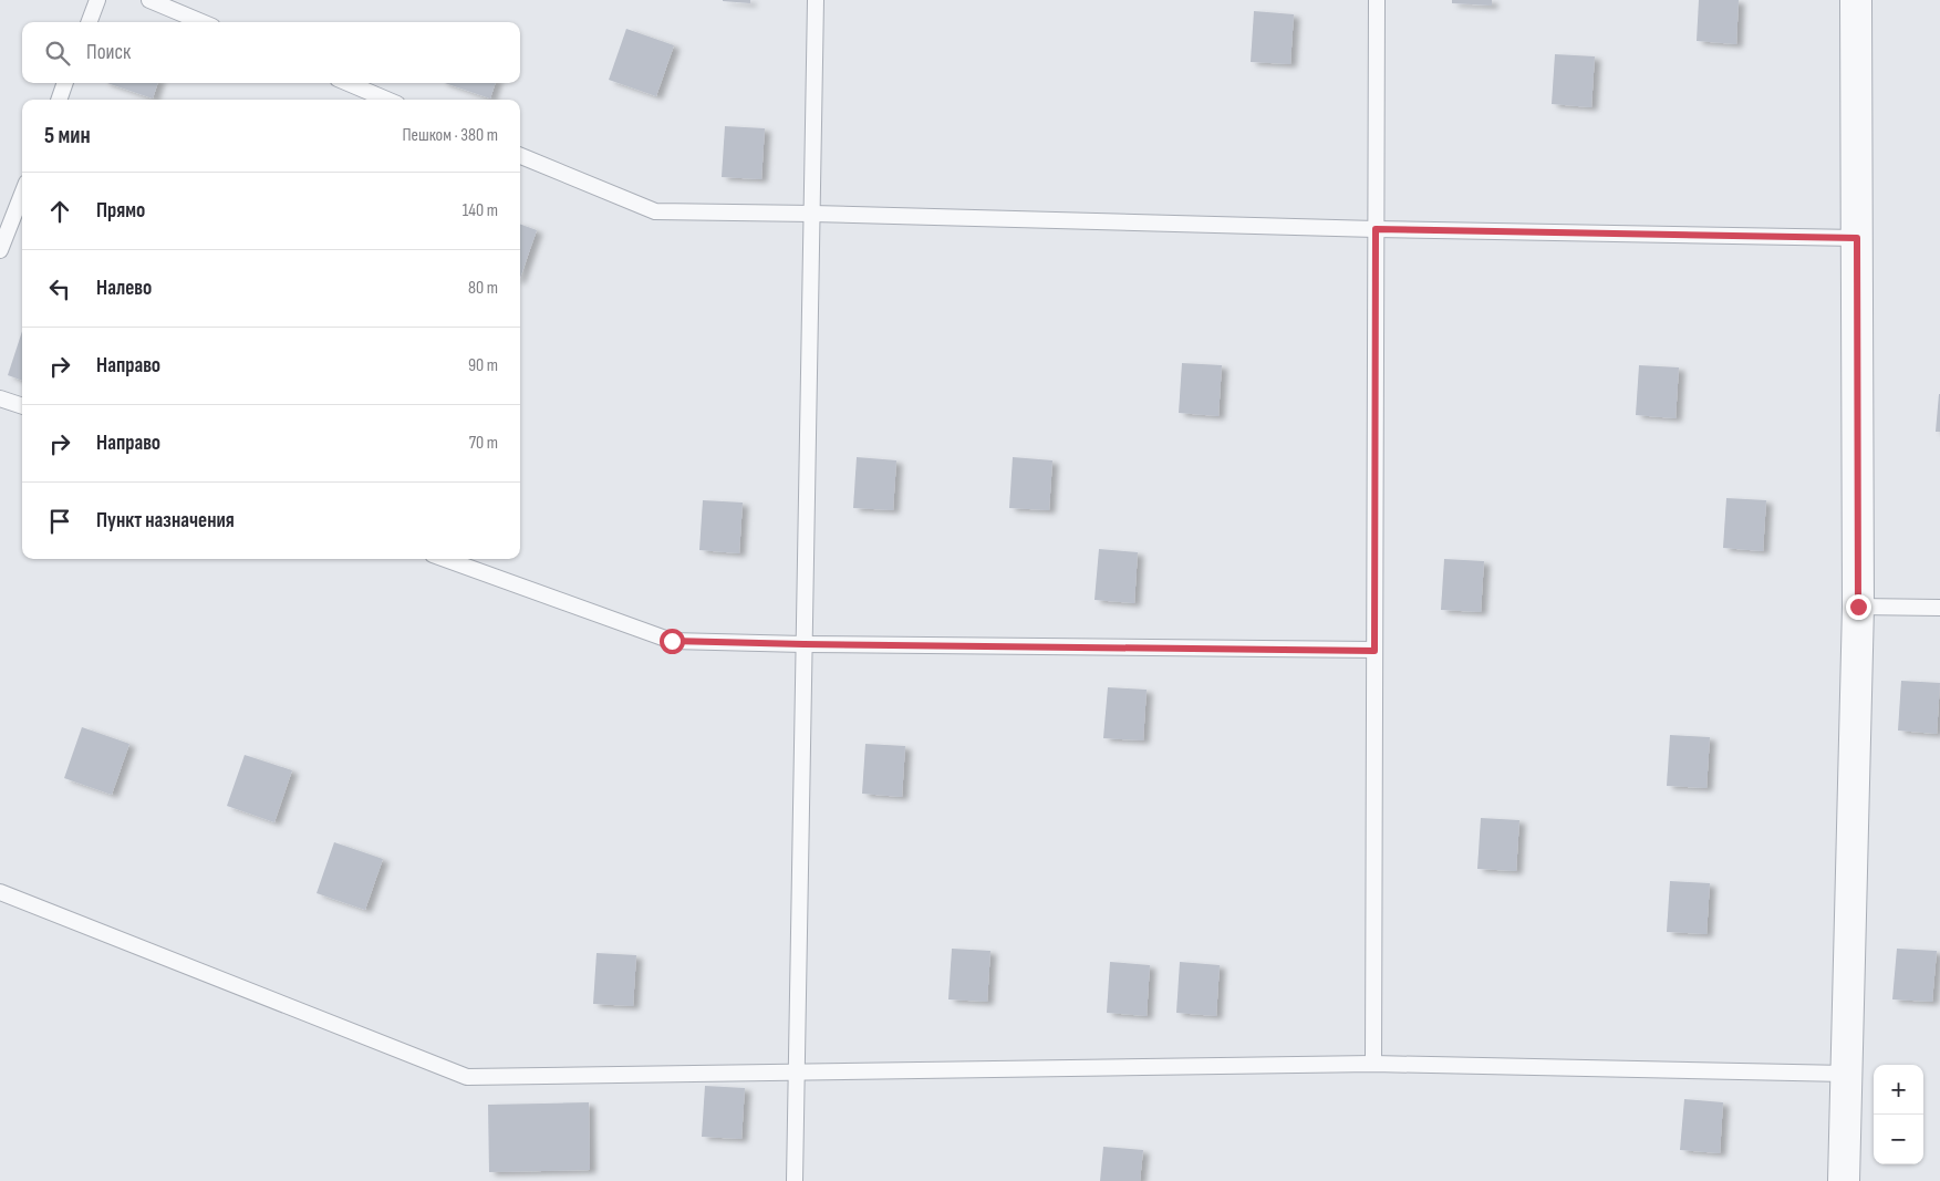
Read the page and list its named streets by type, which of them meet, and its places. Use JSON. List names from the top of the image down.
{
  "page": {
    "search": "Поиск",
    "heading": ["5 мин", "Пешком · 380 m"],
    "list": [
      ["Прямо", "140 m"],
      ["Налево", "80 m"],
      ["Направо", "90 m"],
      ["Направо", "70 m"],
      "Пункт назначения"
    ],
    "map_buttons": ["+", "−"]
  }
}
